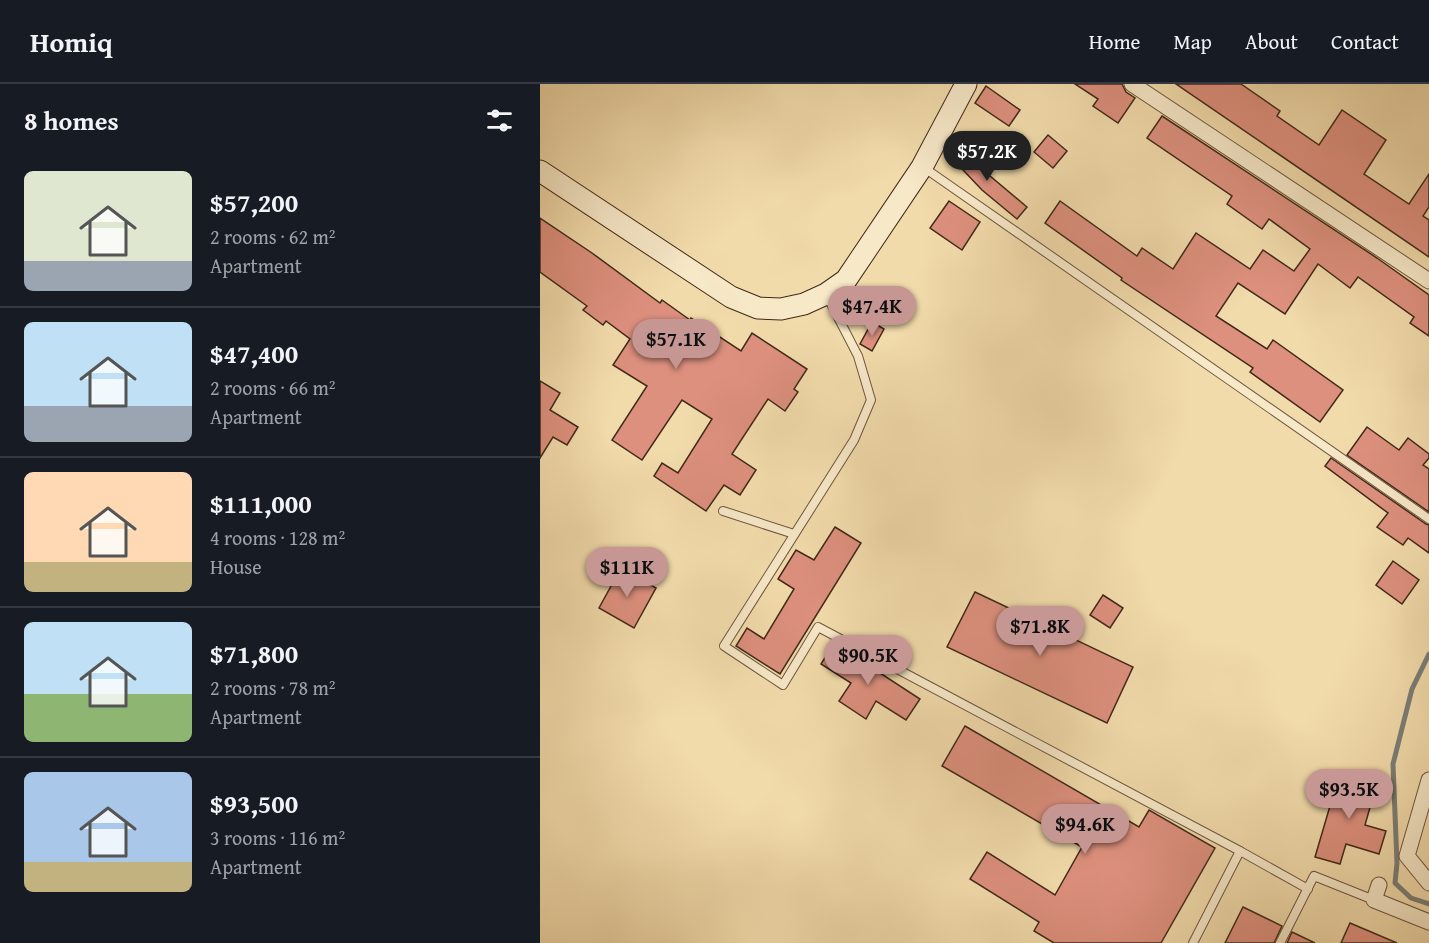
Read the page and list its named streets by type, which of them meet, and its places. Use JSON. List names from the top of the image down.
{
  "page": {
    "header": "Homiq",
    "nav": [
      "Home",
      "Map",
      "About",
      "Contact"
    ],
    "heading": "8 homes",
    "price": [
      "$57.2K",
      "$47.4K",
      "$57.1K",
      "$111K",
      "$71.8K",
      "$90.5K",
      "$93.5K",
      "$94.6K"
    ],
    "list": [
      {
        "name": "$57,200",
        "note": "2 rooms · 62 m² · Apartment"
      },
      {
        "name": "$47,400",
        "note": "2 rooms · 66 m² · Apartment"
      },
      {
        "name": "$111,000",
        "note": "4 rooms · 128 m² · House"
      },
      {
        "name": "$71,800",
        "note": "2 rooms · 78 m² · Apartment"
      },
      {
        "name": "$93,500",
        "note": "3 rooms · 116 m² · Apartment"
      }
    ]
  }
}
